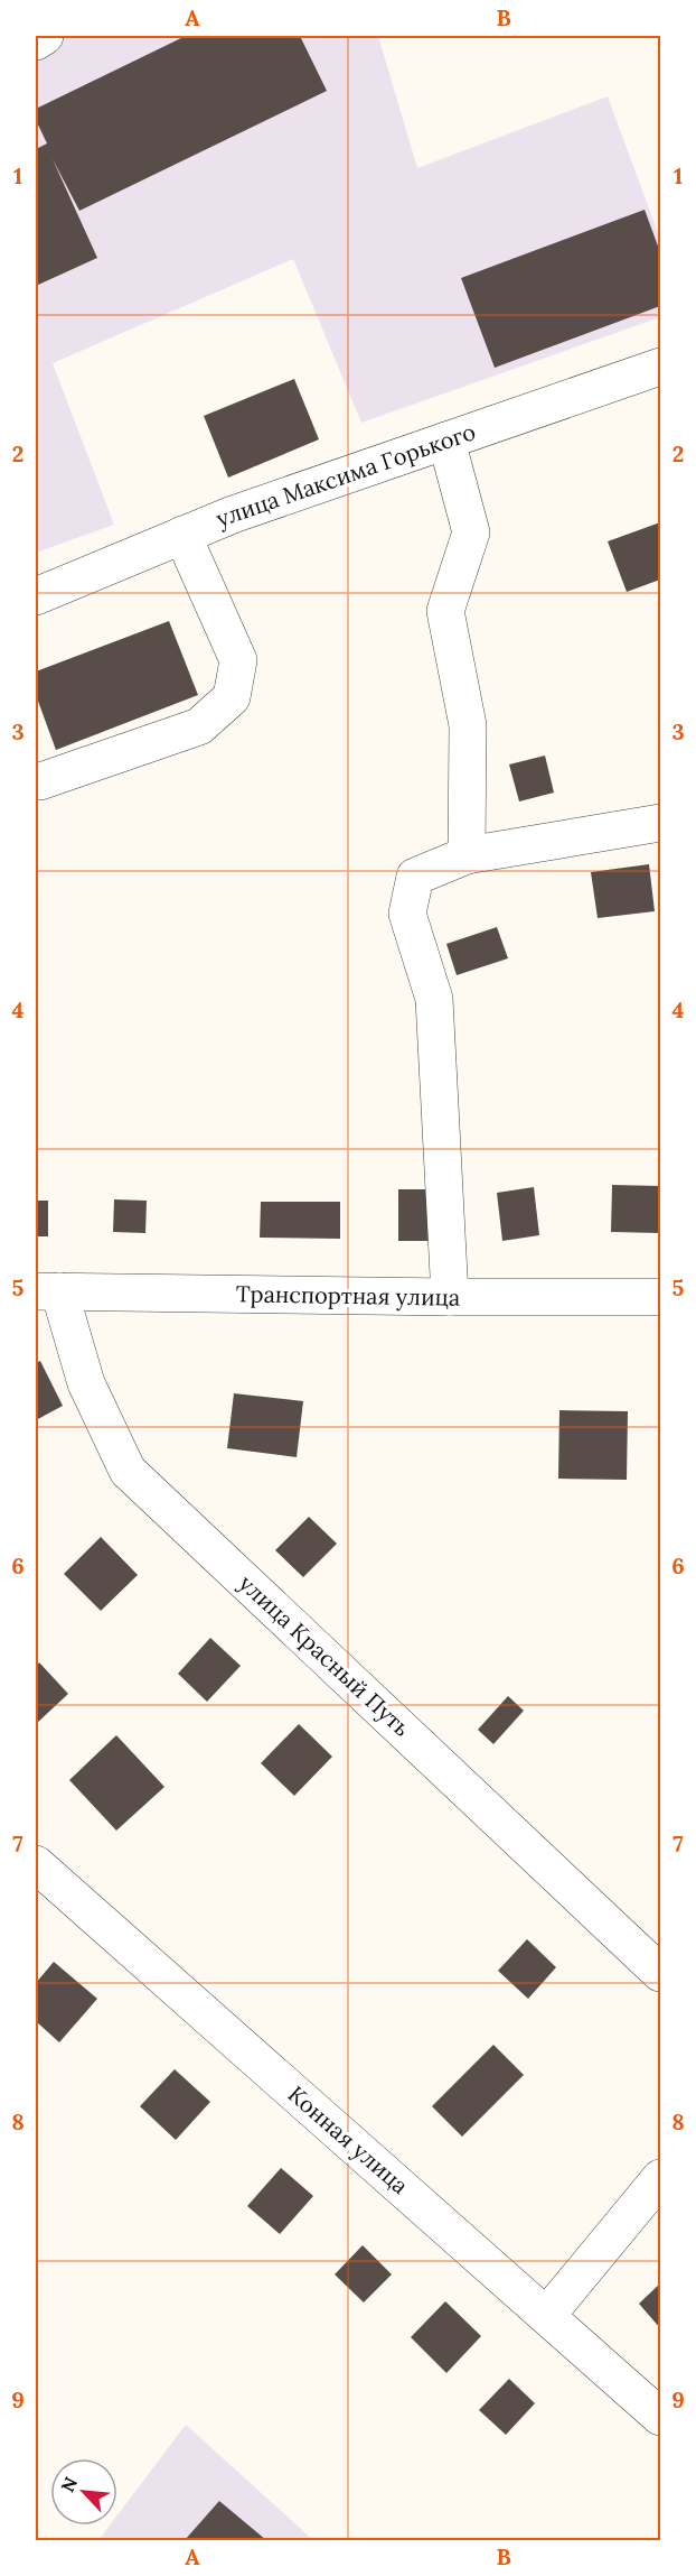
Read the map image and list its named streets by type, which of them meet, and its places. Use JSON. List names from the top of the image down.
{
  "streets": {
    "street": [
      "улица Максима Горького",
      "Транспортная улица",
      "улица Красный Путь",
      "Конная улица"
    ]
  },
  "crossings": [
    ["Транспортная улица", "улица Красный Путь"]
  ],
  "north": "top left",
  "grid": {
    "columns": ["A", "B"],
    "rows": [
      "1",
      "2",
      "3",
      "4",
      "5",
      "6",
      "7",
      "8",
      "9"
    ]
  }
}
